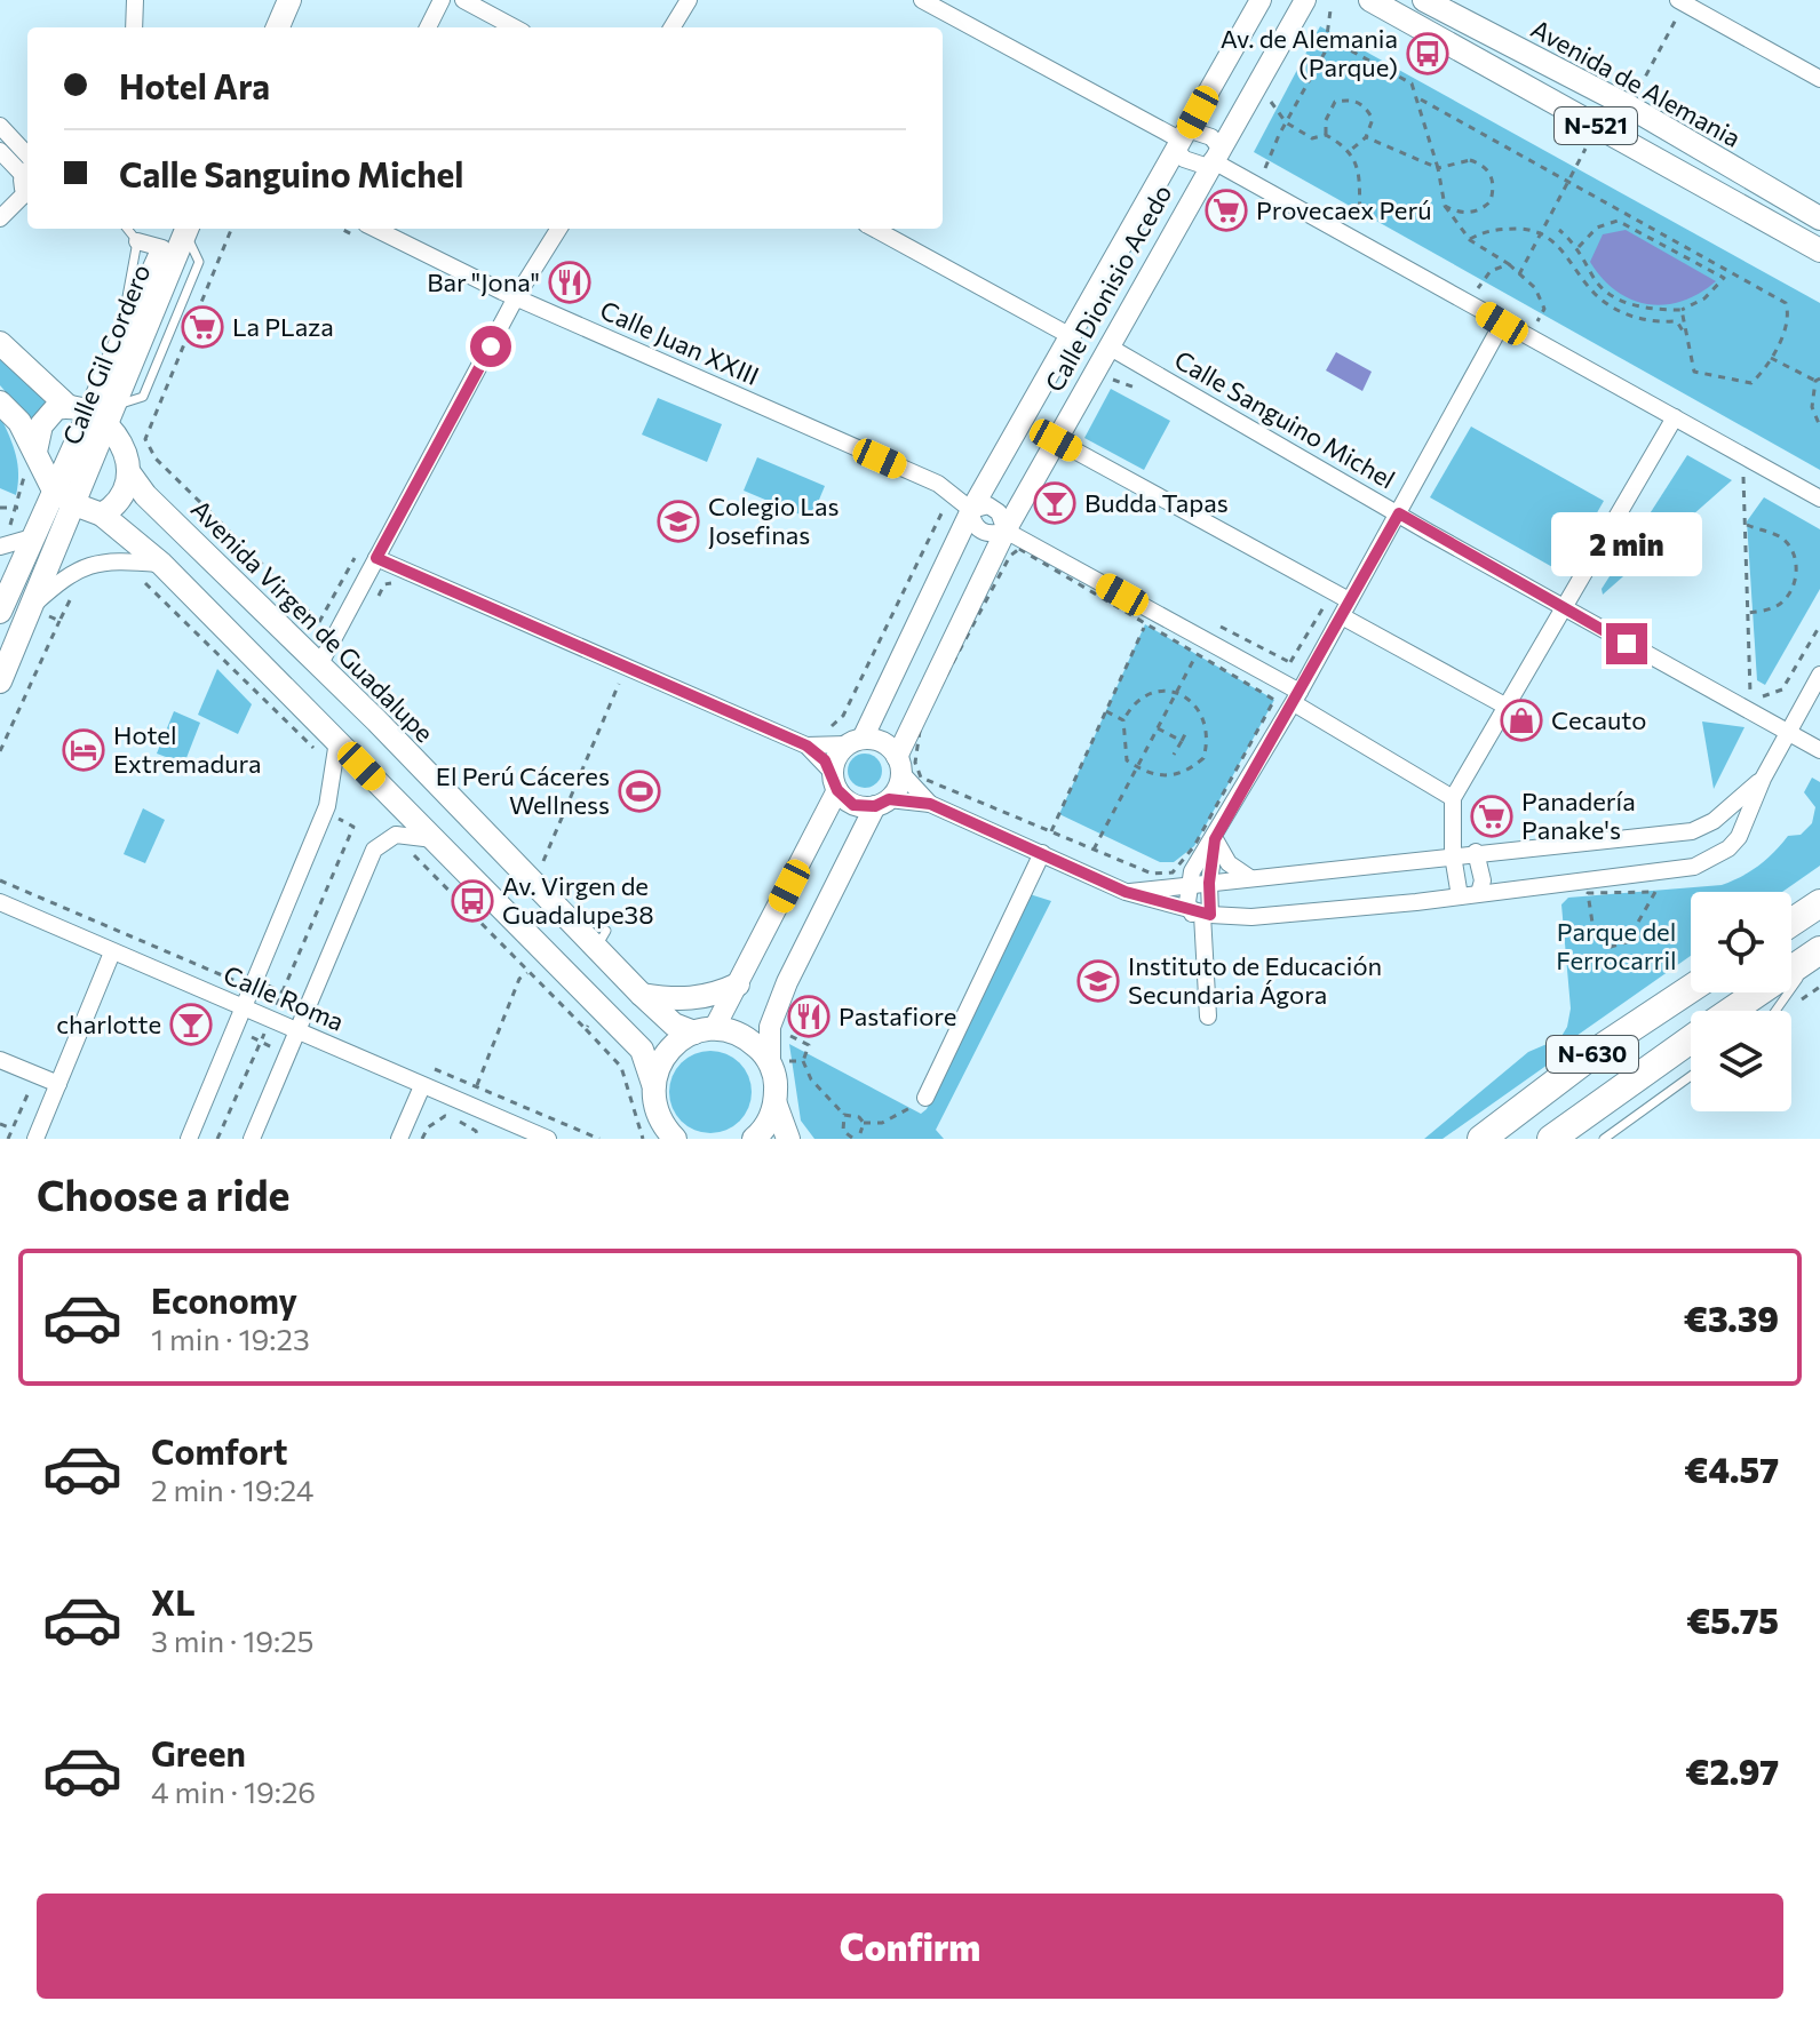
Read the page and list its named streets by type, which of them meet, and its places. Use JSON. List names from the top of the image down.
{
  "streets": {
    "highway": ["N-630"],
    "main road": [
      "Avenida de Alemania",
      "N-521",
      "Calle Dionisio Acedo",
      "Calle Gil Cordero",
      "Avenida Virgen de Guadalupe"
    ],
    "street": ["Calle Juan XXIII", "Calle Sanguino Michel", "Calle Roma"]
  },
  "crossings": [
    ["Calle Dionisio Acedo", "Calle Juan XXIII"],
    ["Calle Dionisio Acedo", "Calle Sanguino Michel"],
    ["Calle Gil Cordero", "Avenida Virgen de Guadalupe"]
  ],
  "parks": ["Parque del Ferrocarril"],
  "places": {
    "bus stop": ["Av. de Alemania (Parque)", "Av. Virgen de Guadalupe38"],
    "supermarket": ["Provecaex Perú", "La PLaza", "Panadería Panake's"],
    "restaurant": ["Bar \"Jona\"", "Pastafiore"],
    "bar": ["Budda Tapas", "charlotte"],
    "school or university": ["Colegio Las Josefinas", "Instituto de Educación Secundaria Ágora"],
    "shop": ["Cecauto"],
    "hotel": ["Hotel Extremadura"],
    "sports": ["El Perú Cáceres Wellness"]
  },
  "page": {
    "banner": ["Hotel Ara", "Calle Sanguino Michel"],
    "bubble": "2 min",
    "heading": "Choose a ride",
    "list": [
      {
        "name": "Economy",
        "note": "1 min · 19:23",
        "value": "€3.39"
      },
      {
        "name": "Comfort",
        "note": "2 min · 19:24",
        "value": "€4.57"
      },
      {
        "name": "XL",
        "note": "3 min · 19:25",
        "value": "€5.75"
      },
      {
        "name": "Green",
        "note": "4 min · 19:26",
        "value": "€2.97"
      }
    ],
    "buttons": "Confirm"
  }
}
